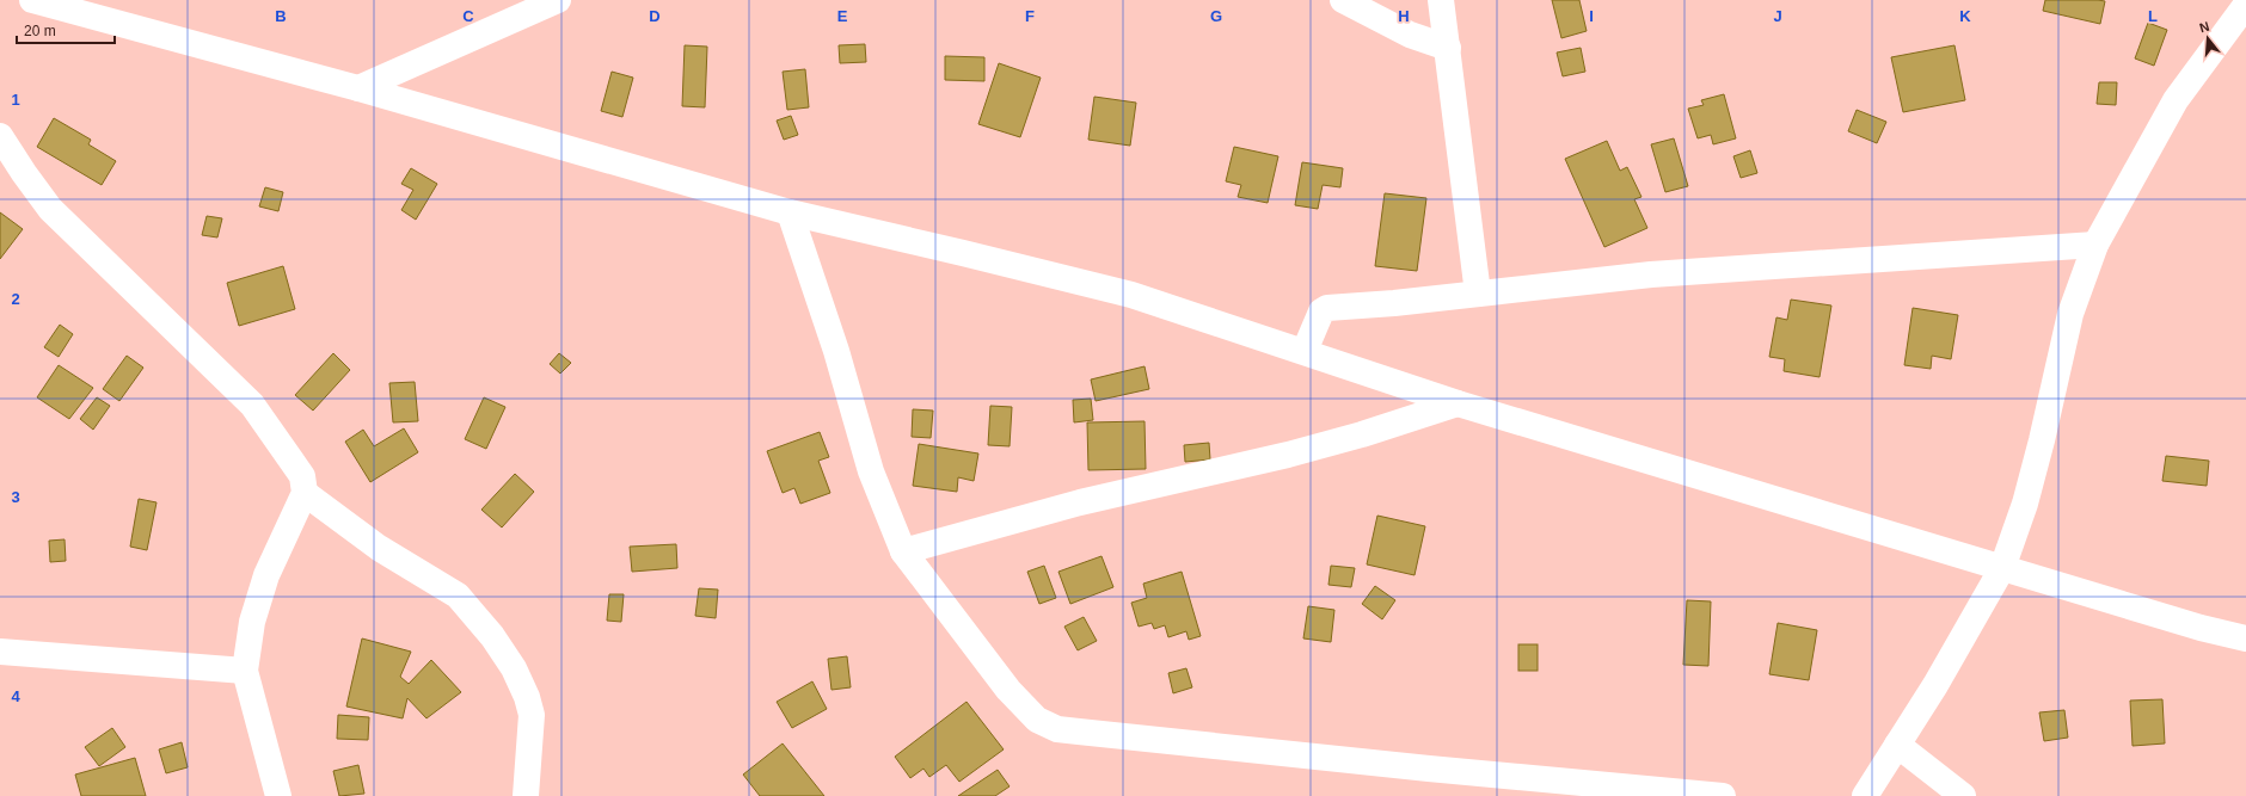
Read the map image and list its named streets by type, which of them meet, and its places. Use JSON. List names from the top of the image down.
{
  "scale_bar": "20 m",
  "north": "top",
  "grid": {
    "columns": [
      "B",
      "C",
      "D",
      "E",
      "F",
      "G",
      "H",
      "I",
      "J",
      "K",
      "L"
    ],
    "rows": [
      "1",
      "2",
      "3",
      "4"
    ]
  }
}
